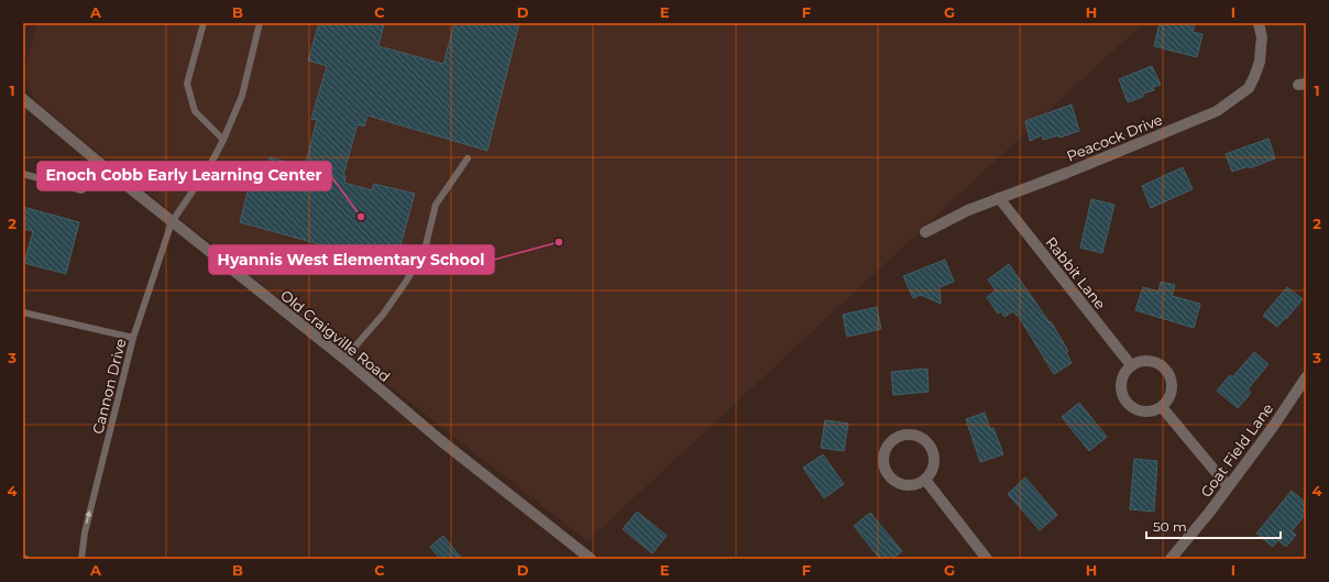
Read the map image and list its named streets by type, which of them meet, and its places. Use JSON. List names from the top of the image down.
{
  "streets": {
    "street": [
      "Peacock Drive",
      "Rabbit Lane",
      "Old Craigville Road",
      "Goat Field Lane"
    ],
    "lane": ["Cannon Drive"]
  },
  "crossings": [
    ["Peacock Drive", "Rabbit Lane"],
    ["Old Craigville Road", "Cannon Drive"]
  ],
  "one_way": ["Cannon Drive"],
  "places": ["Enoch Cobb Early Learning Center", "Hyannis West Elementary School"],
  "scale_bar": "50 m",
  "grid": {
    "columns": [
      "A",
      "B",
      "C",
      "D",
      "E",
      "F",
      "G",
      "H",
      "I"
    ],
    "rows": [
      "1",
      "2",
      "3",
      "4"
    ]
  }
}
